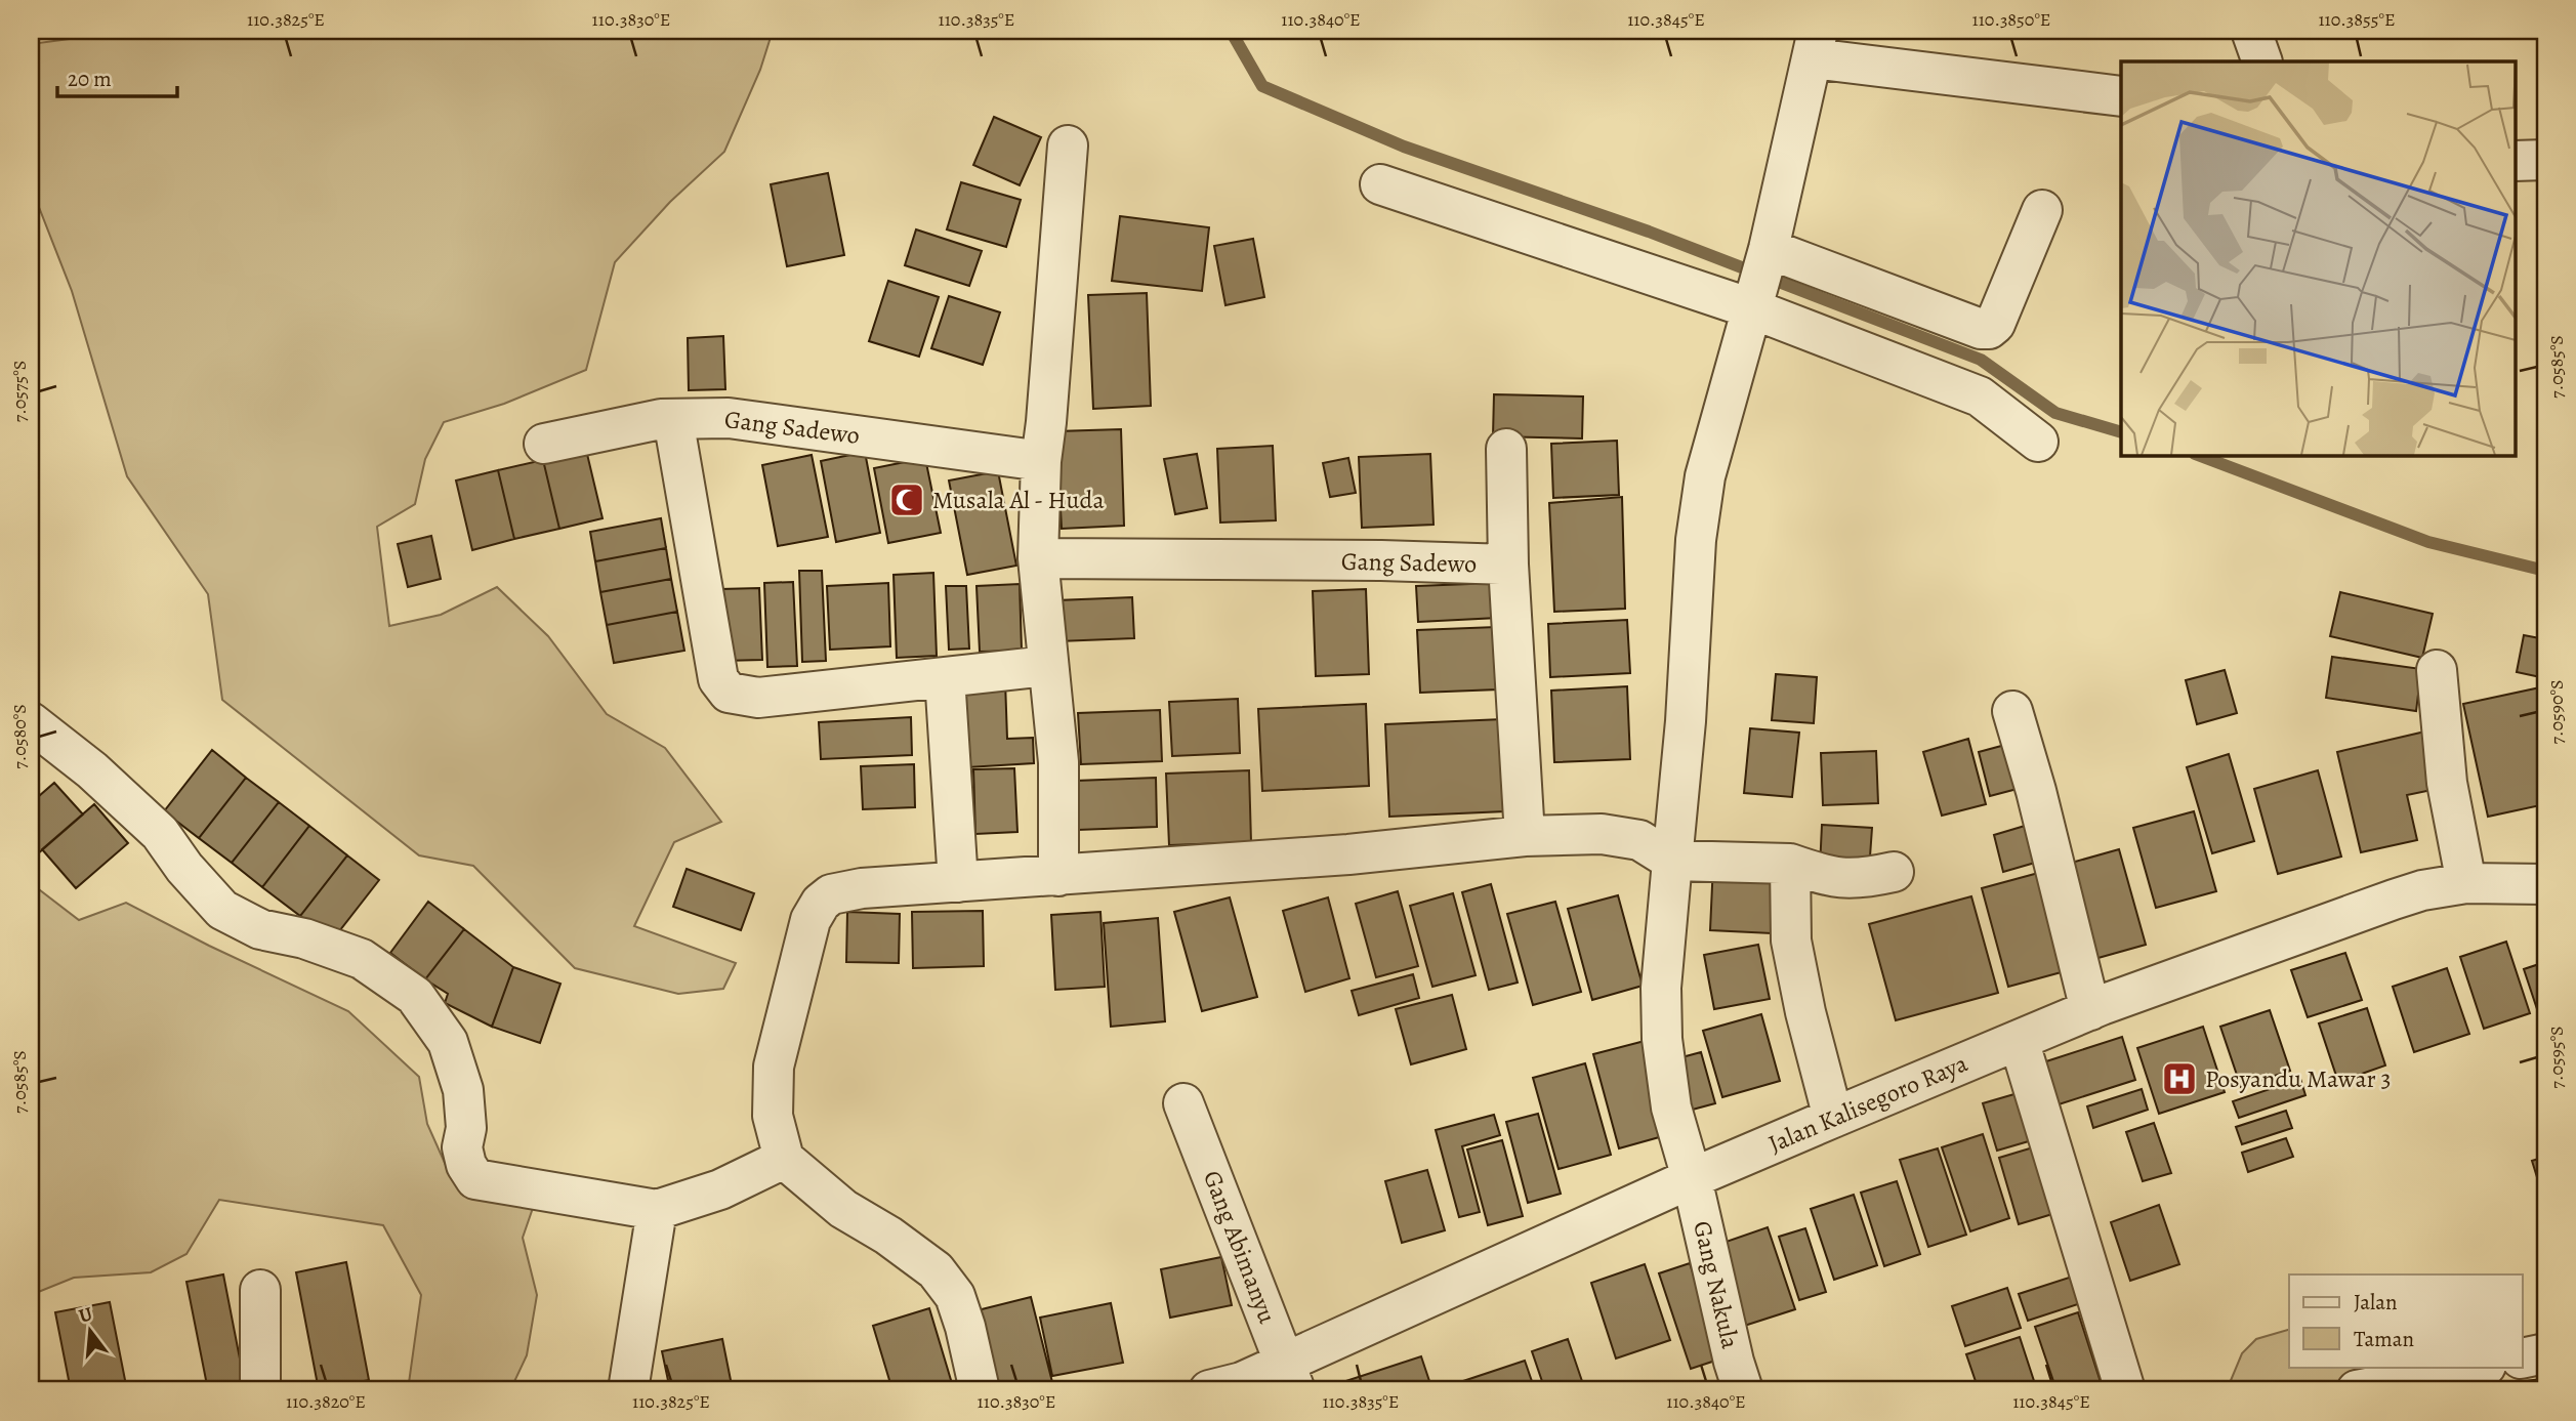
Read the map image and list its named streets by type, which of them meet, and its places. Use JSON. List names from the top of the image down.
{
  "streets": {
    "street": [
      "Gang Sadewo",
      "Jalan Kalisegoro Raya",
      "Gang Abimanyu",
      "Gang Nakula"
    ]
  },
  "crossings": [
    ["Jalan Kalisegoro Raya", "Gang Abimanyu"],
    ["Jalan Kalisegoro Raya", "Gang Nakula"]
  ],
  "places": {
    "mosque": ["Musala Al - Huda"],
    "hospital": ["Posyandu Mawar 3"]
  },
  "legend": ["Jalan", "Taman"],
  "scale_bar": "20 m",
  "north": "top",
  "coordinates": [
    "110.3825°E",
    "110.3830°E",
    "110.3835°E",
    "110.3840°E",
    "110.3845°E",
    "110.3850°E",
    "110.3855°E",
    "7.0585°S",
    "7.0575°S",
    "7.0590°S",
    "7.0580°S",
    "7.0595°S",
    "110.3820°E"
  ]
}
